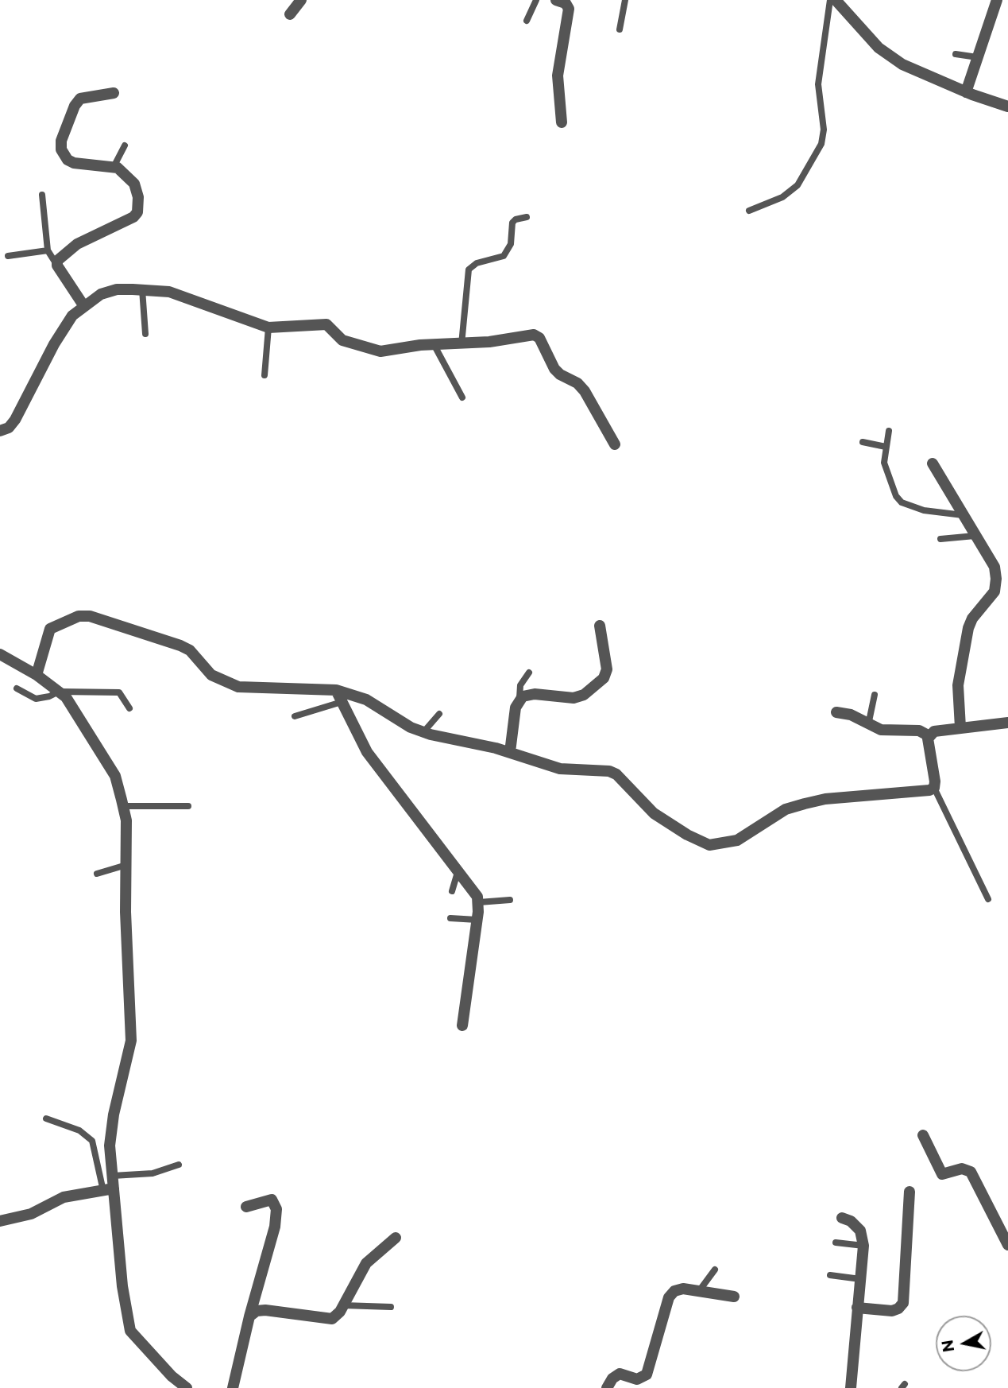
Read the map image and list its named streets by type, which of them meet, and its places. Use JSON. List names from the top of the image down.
{
  "north": "left"
}
